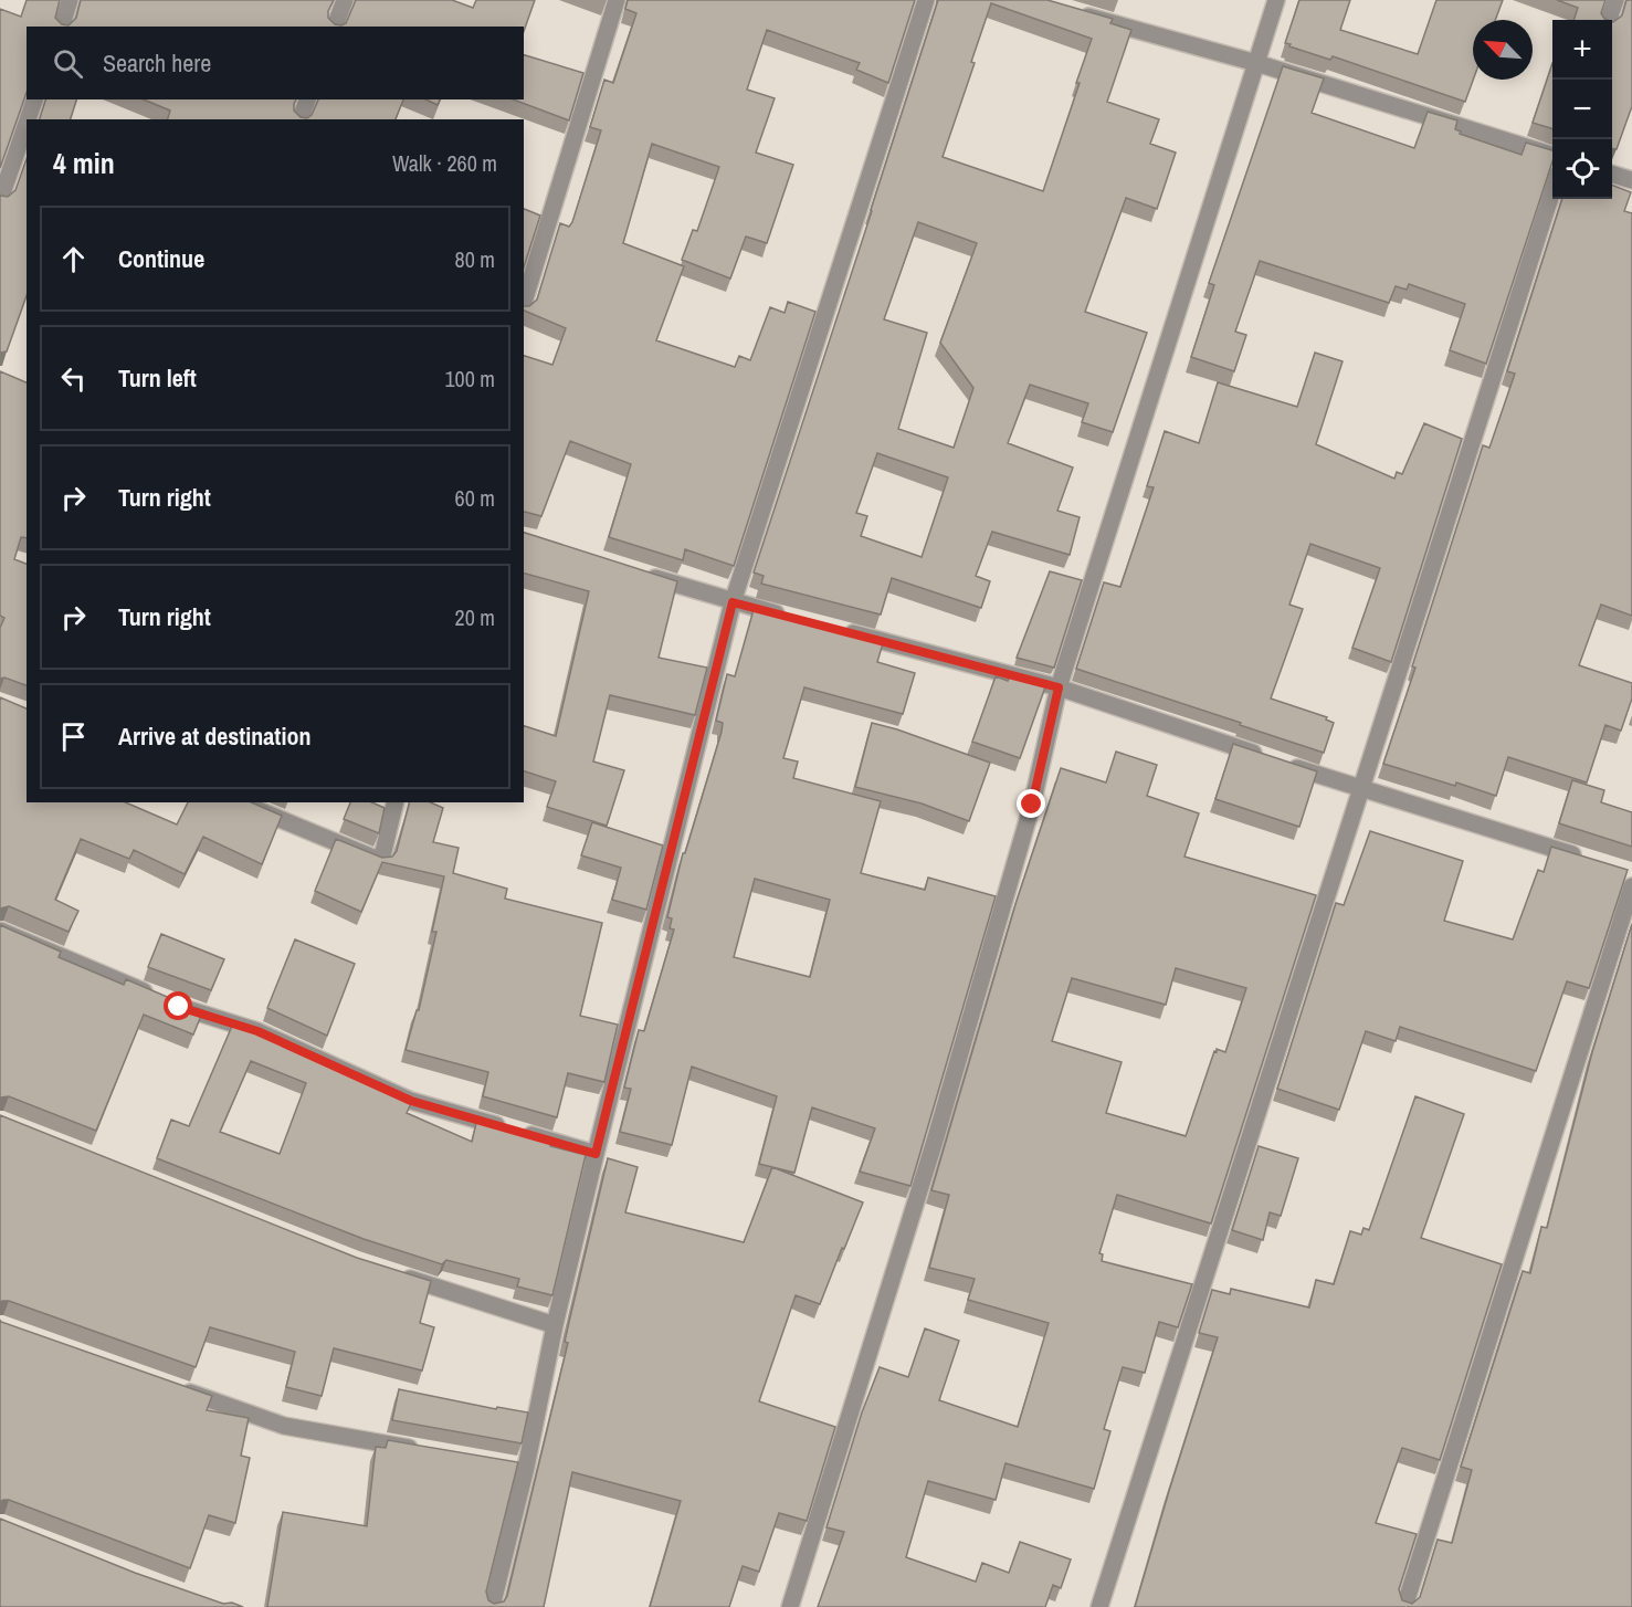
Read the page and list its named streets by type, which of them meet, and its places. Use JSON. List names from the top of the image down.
{
  "north": "top left",
  "page": {
    "map_buttons": ["+", "−"],
    "search": "Search here",
    "heading": ["4 min", "Walk · 260 m"],
    "list": [
      ["Continue", "80 m"],
      ["Turn left", "100 m"],
      ["Turn right", "60 m"],
      ["Turn right", "20 m"],
      "Arrive at destination"
    ]
  }
}
